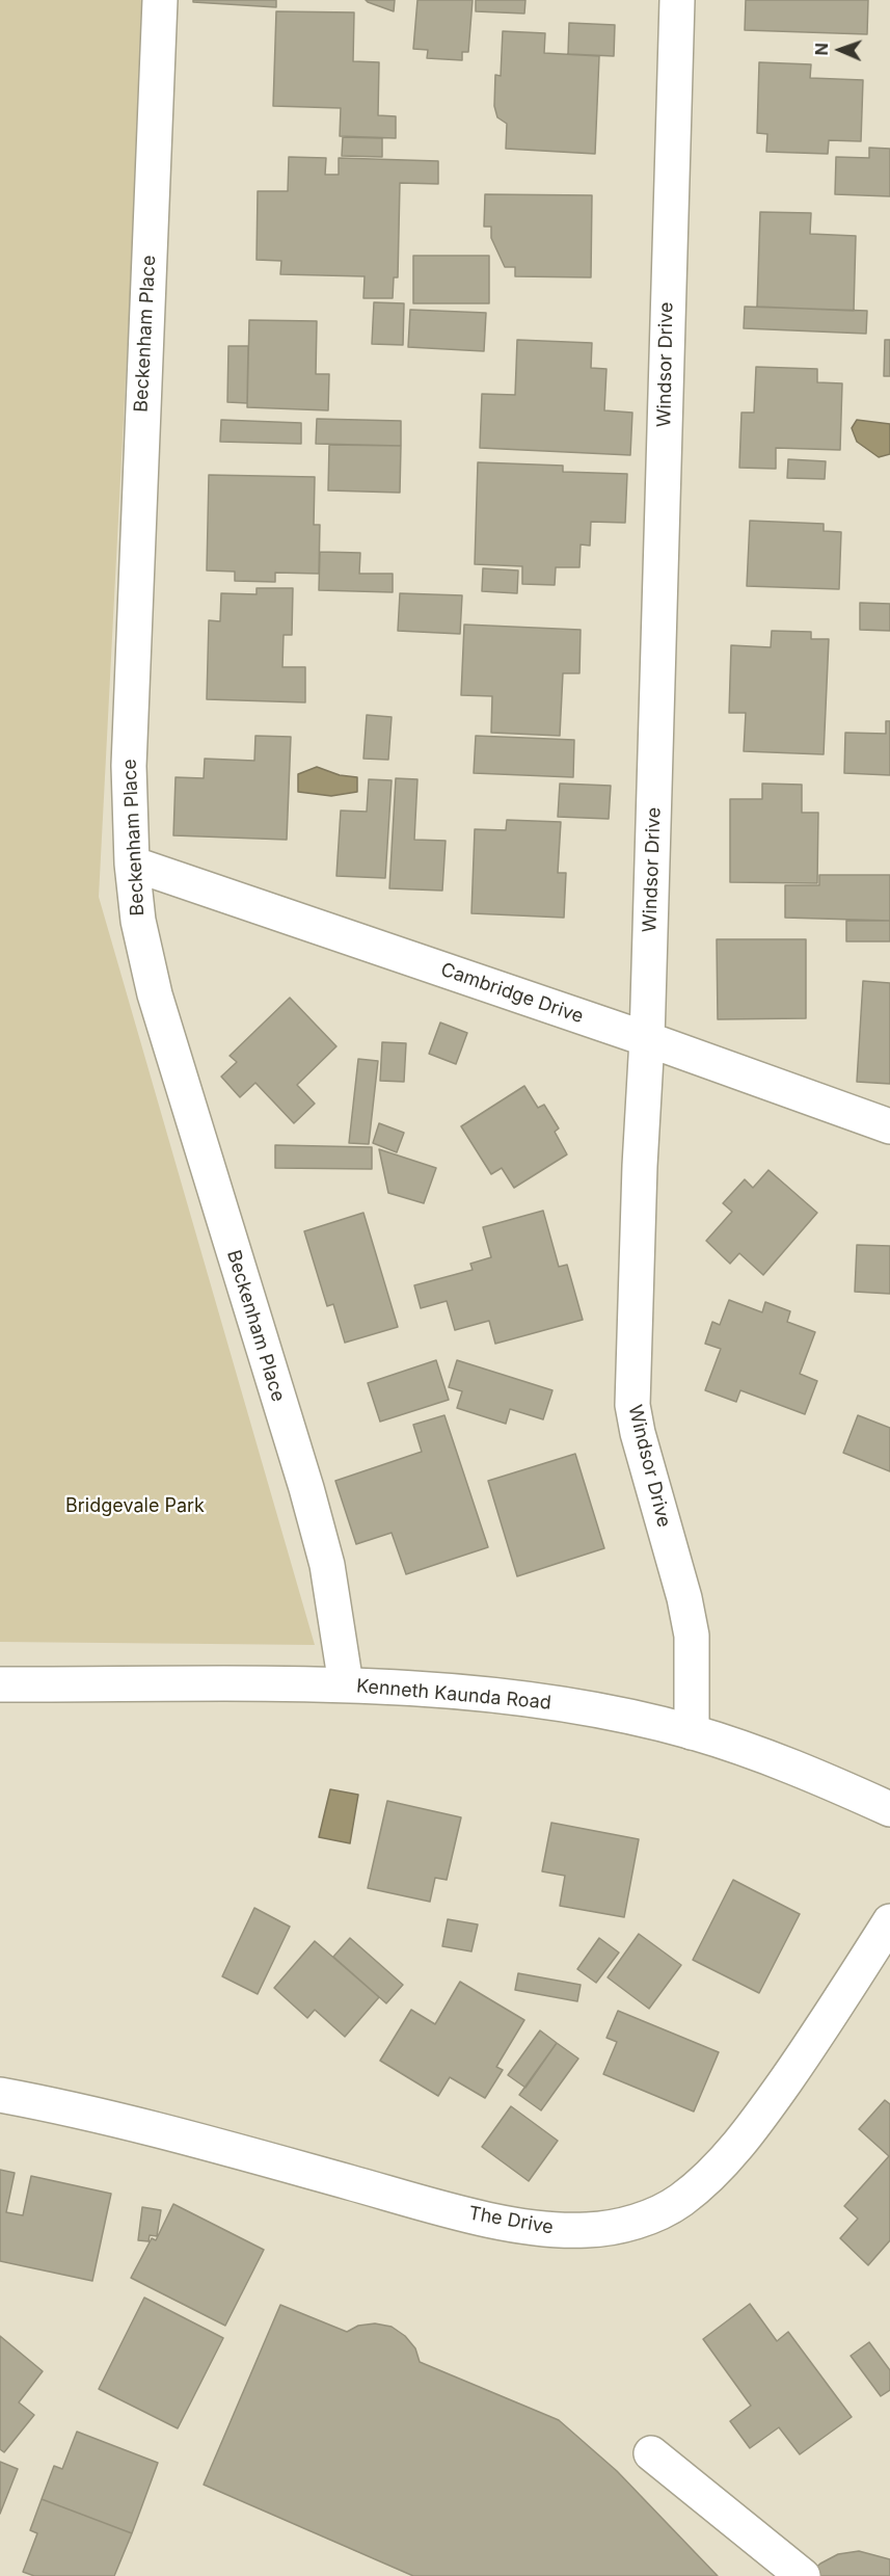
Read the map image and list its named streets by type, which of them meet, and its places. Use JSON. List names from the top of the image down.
{
  "streets": {
    "street": [
      "Beckenham Place",
      "Windsor Drive",
      "Cambridge Drive",
      "Kenneth Kaunda Road",
      "The Drive"
    ]
  },
  "crossings": [
    ["Beckenham Place", "Cambridge Drive"],
    ["Beckenham Place", "Kenneth Kaunda Road"],
    ["Windsor Drive", "Cambridge Drive"],
    ["Windsor Drive", "Kenneth Kaunda Road"]
  ],
  "parks": ["Bridgevale Park"],
  "north": "left"
}
